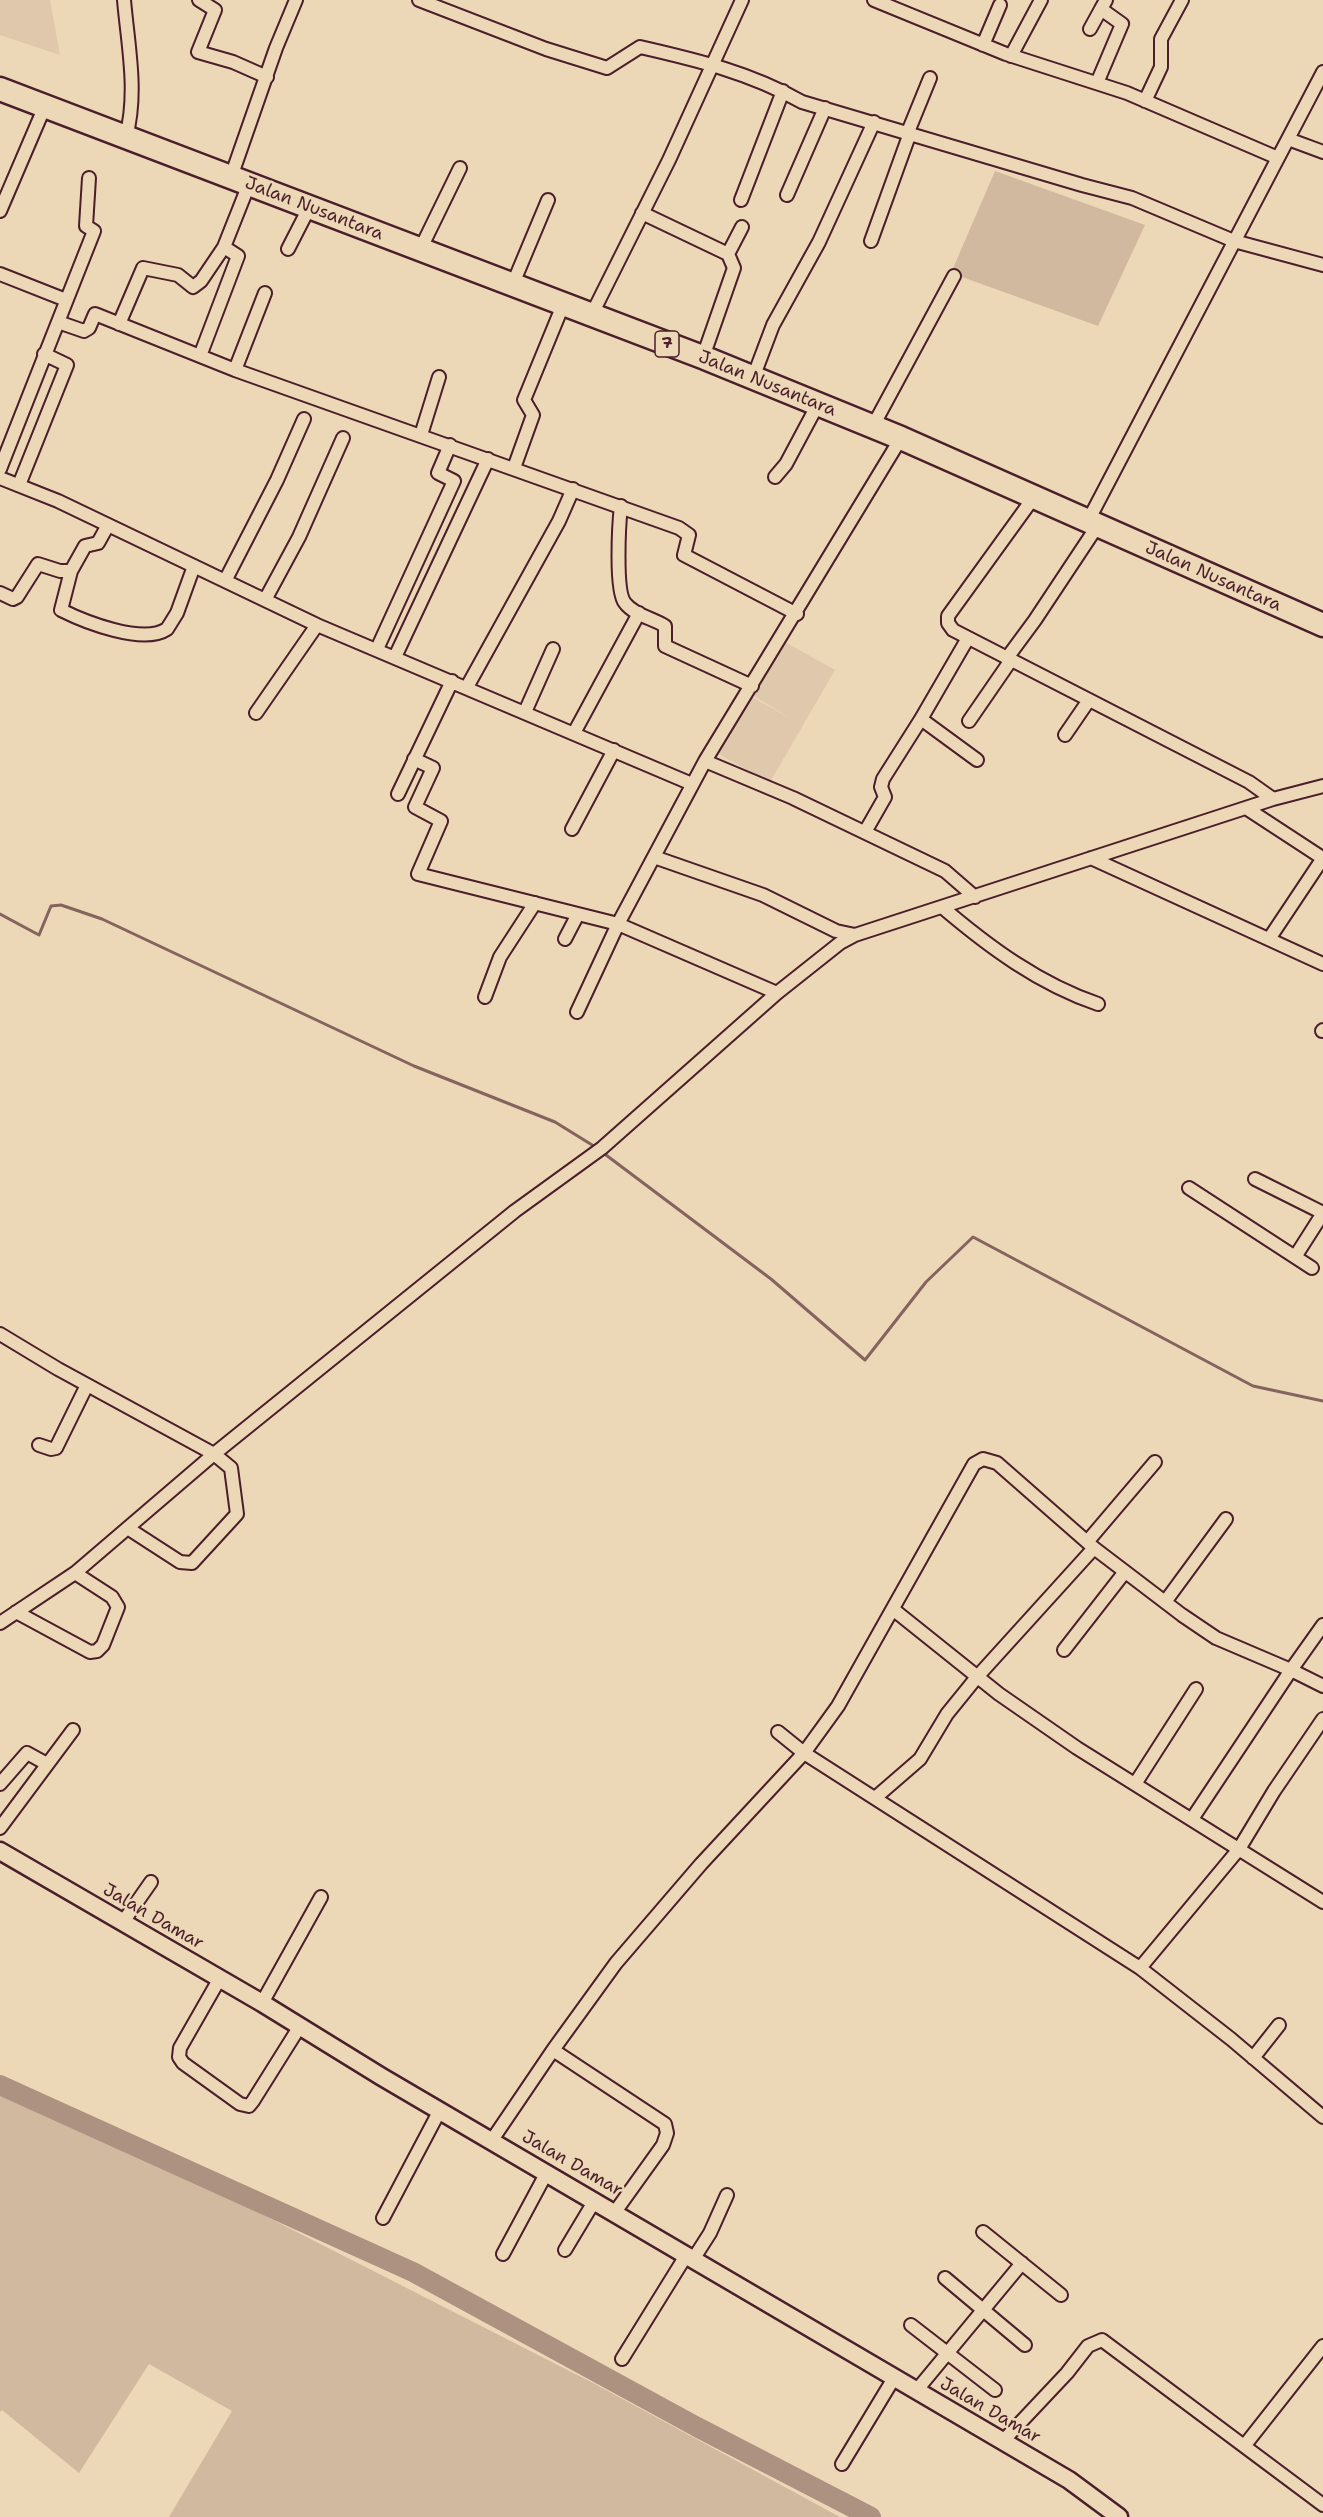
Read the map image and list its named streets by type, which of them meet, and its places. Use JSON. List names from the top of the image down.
{
  "streets": {
    "highway": ["Jalan Nusantara", "7"],
    "street": ["Jalan Damar"]
  }
}
